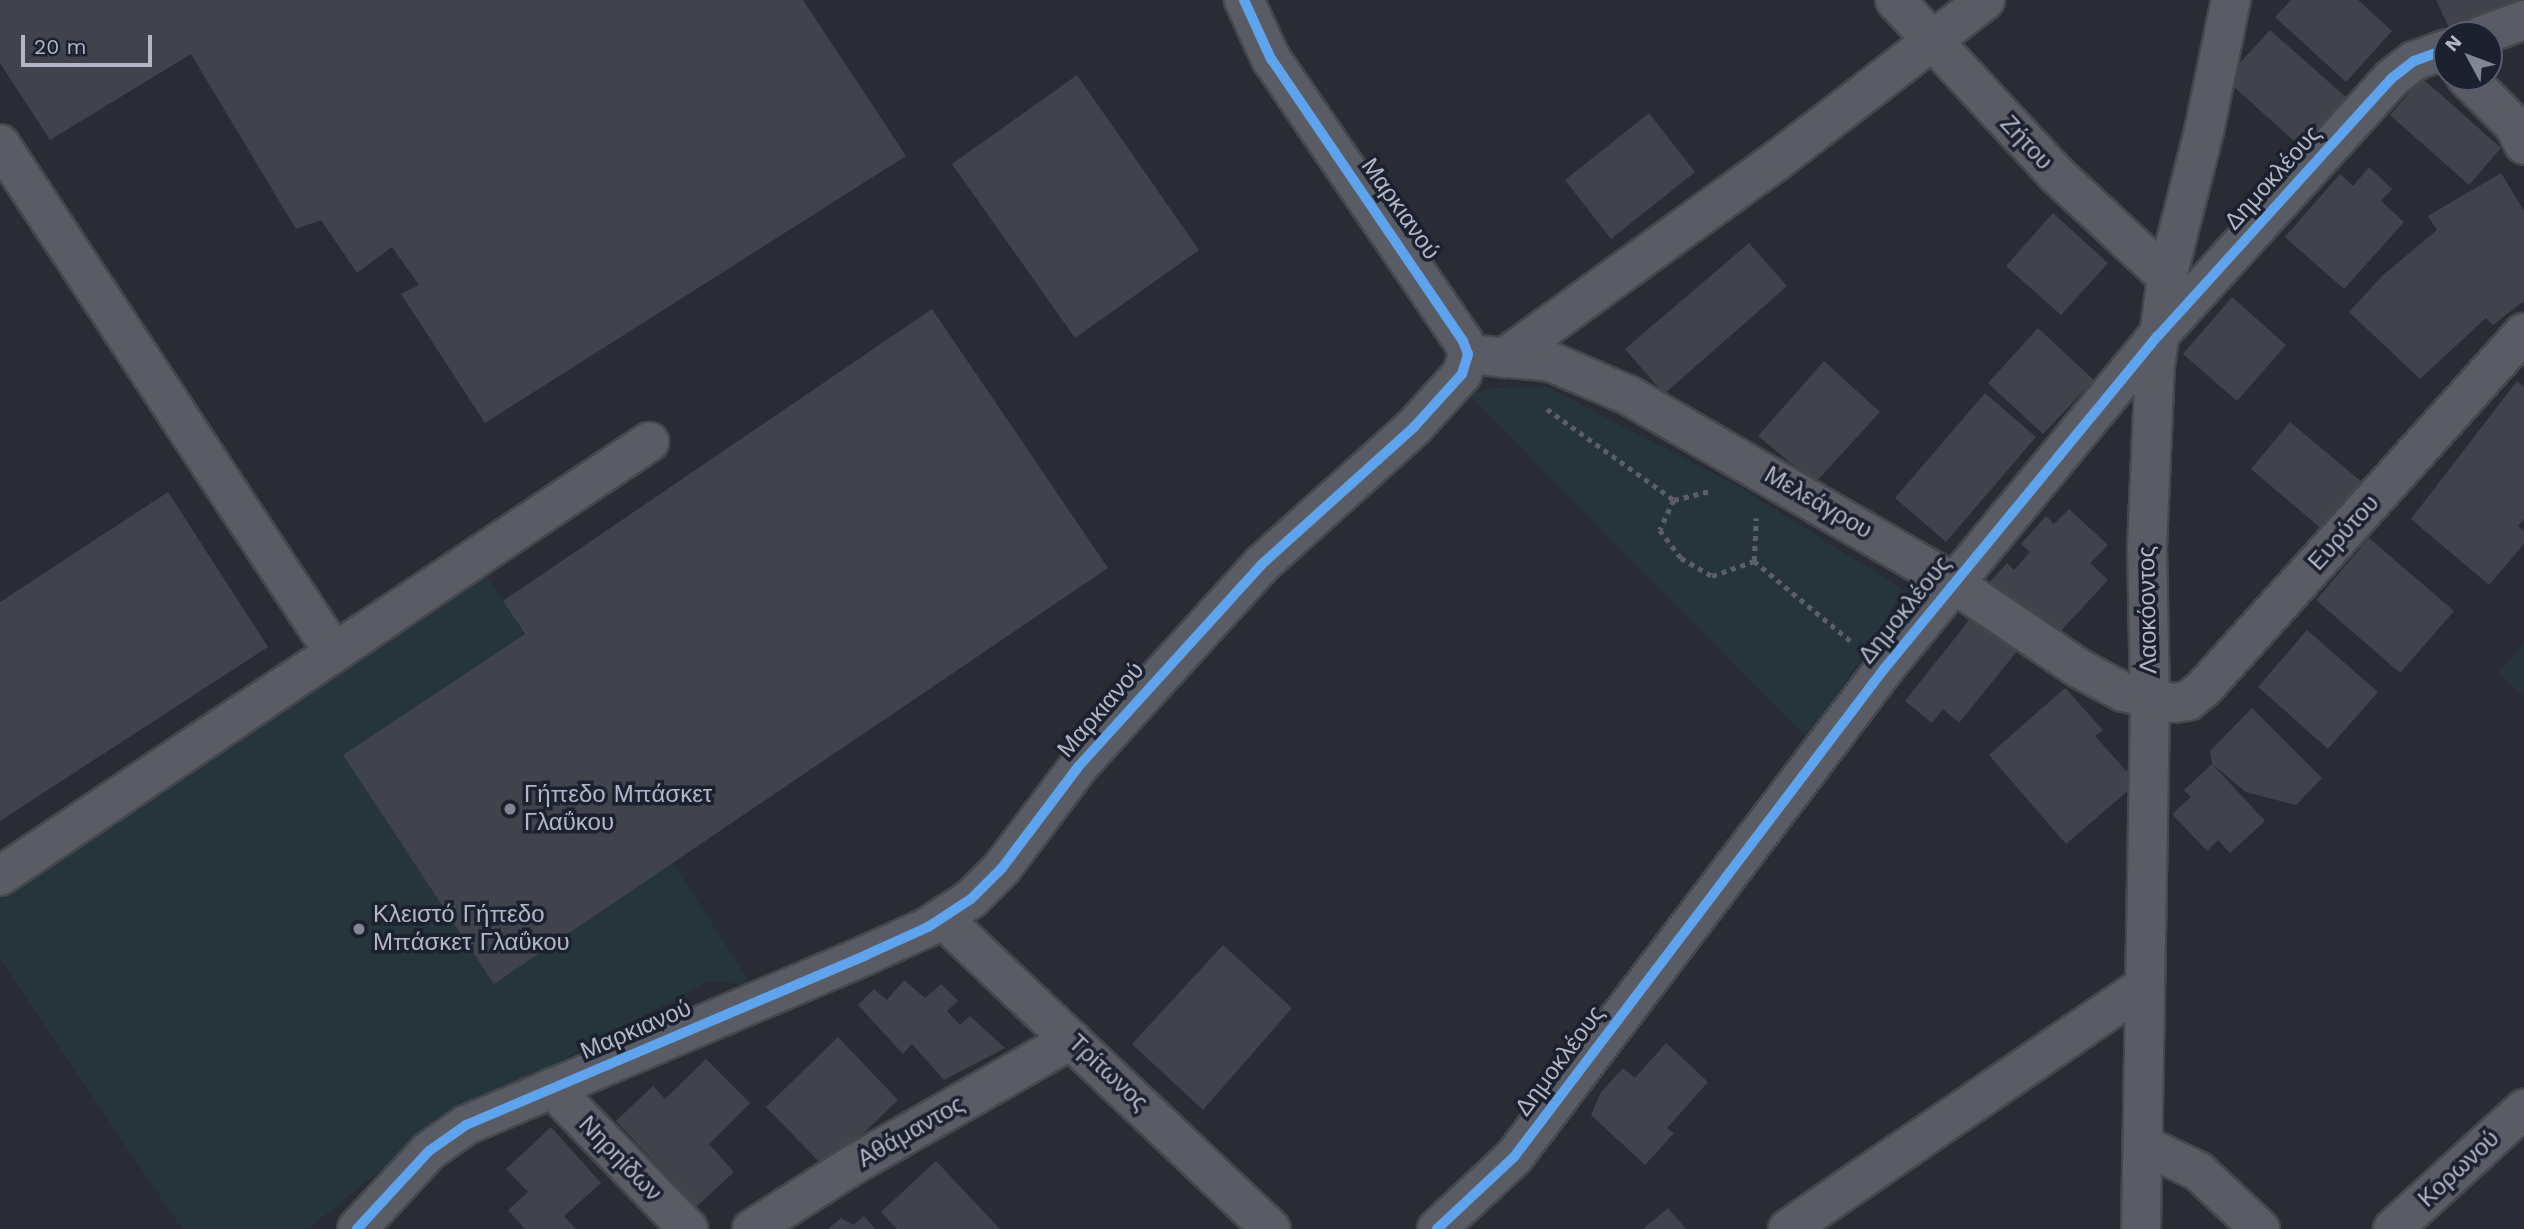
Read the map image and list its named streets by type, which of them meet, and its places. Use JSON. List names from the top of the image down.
{
  "streets": {
    "street": [
      "Ζήτου",
      "Δημοκλέους",
      "Μαρκιανού",
      "Μελεάγρου",
      "Ευρύτου",
      "Λαοκόοντος",
      "Τρίτωνος",
      "Αθάμαντος",
      "Νηρηίδων",
      "Κορωνού"
    ]
  },
  "crossings": [
    ["Ζήτου", "Λαοκόοντος"],
    ["Δημοκλέους", "Μελεάγρου"],
    ["Δημοκλέους", "Λαοκόοντος"],
    ["Μαρκιανού", "Μελεάγρου"],
    ["Μαρκιανού", "Τρίτωνος"],
    ["Μαρκιανού", "Νηρηίδων"],
    ["Μελεάγρου", "Ευρύτου"],
    ["Μελεάγρου", "Λαοκόοντος"],
    ["Ευρύτου", "Λαοκόοντος"],
    ["Τρίτωνος", "Αθάμαντος"]
  ],
  "places": ["Γήπεδο Μπάσκετ Γλαΰκου", "Κλειστό Γήπεδο Μπάσκετ Γλαΰκου"],
  "scale_bar": "20 m",
  "north": "top left"
}
